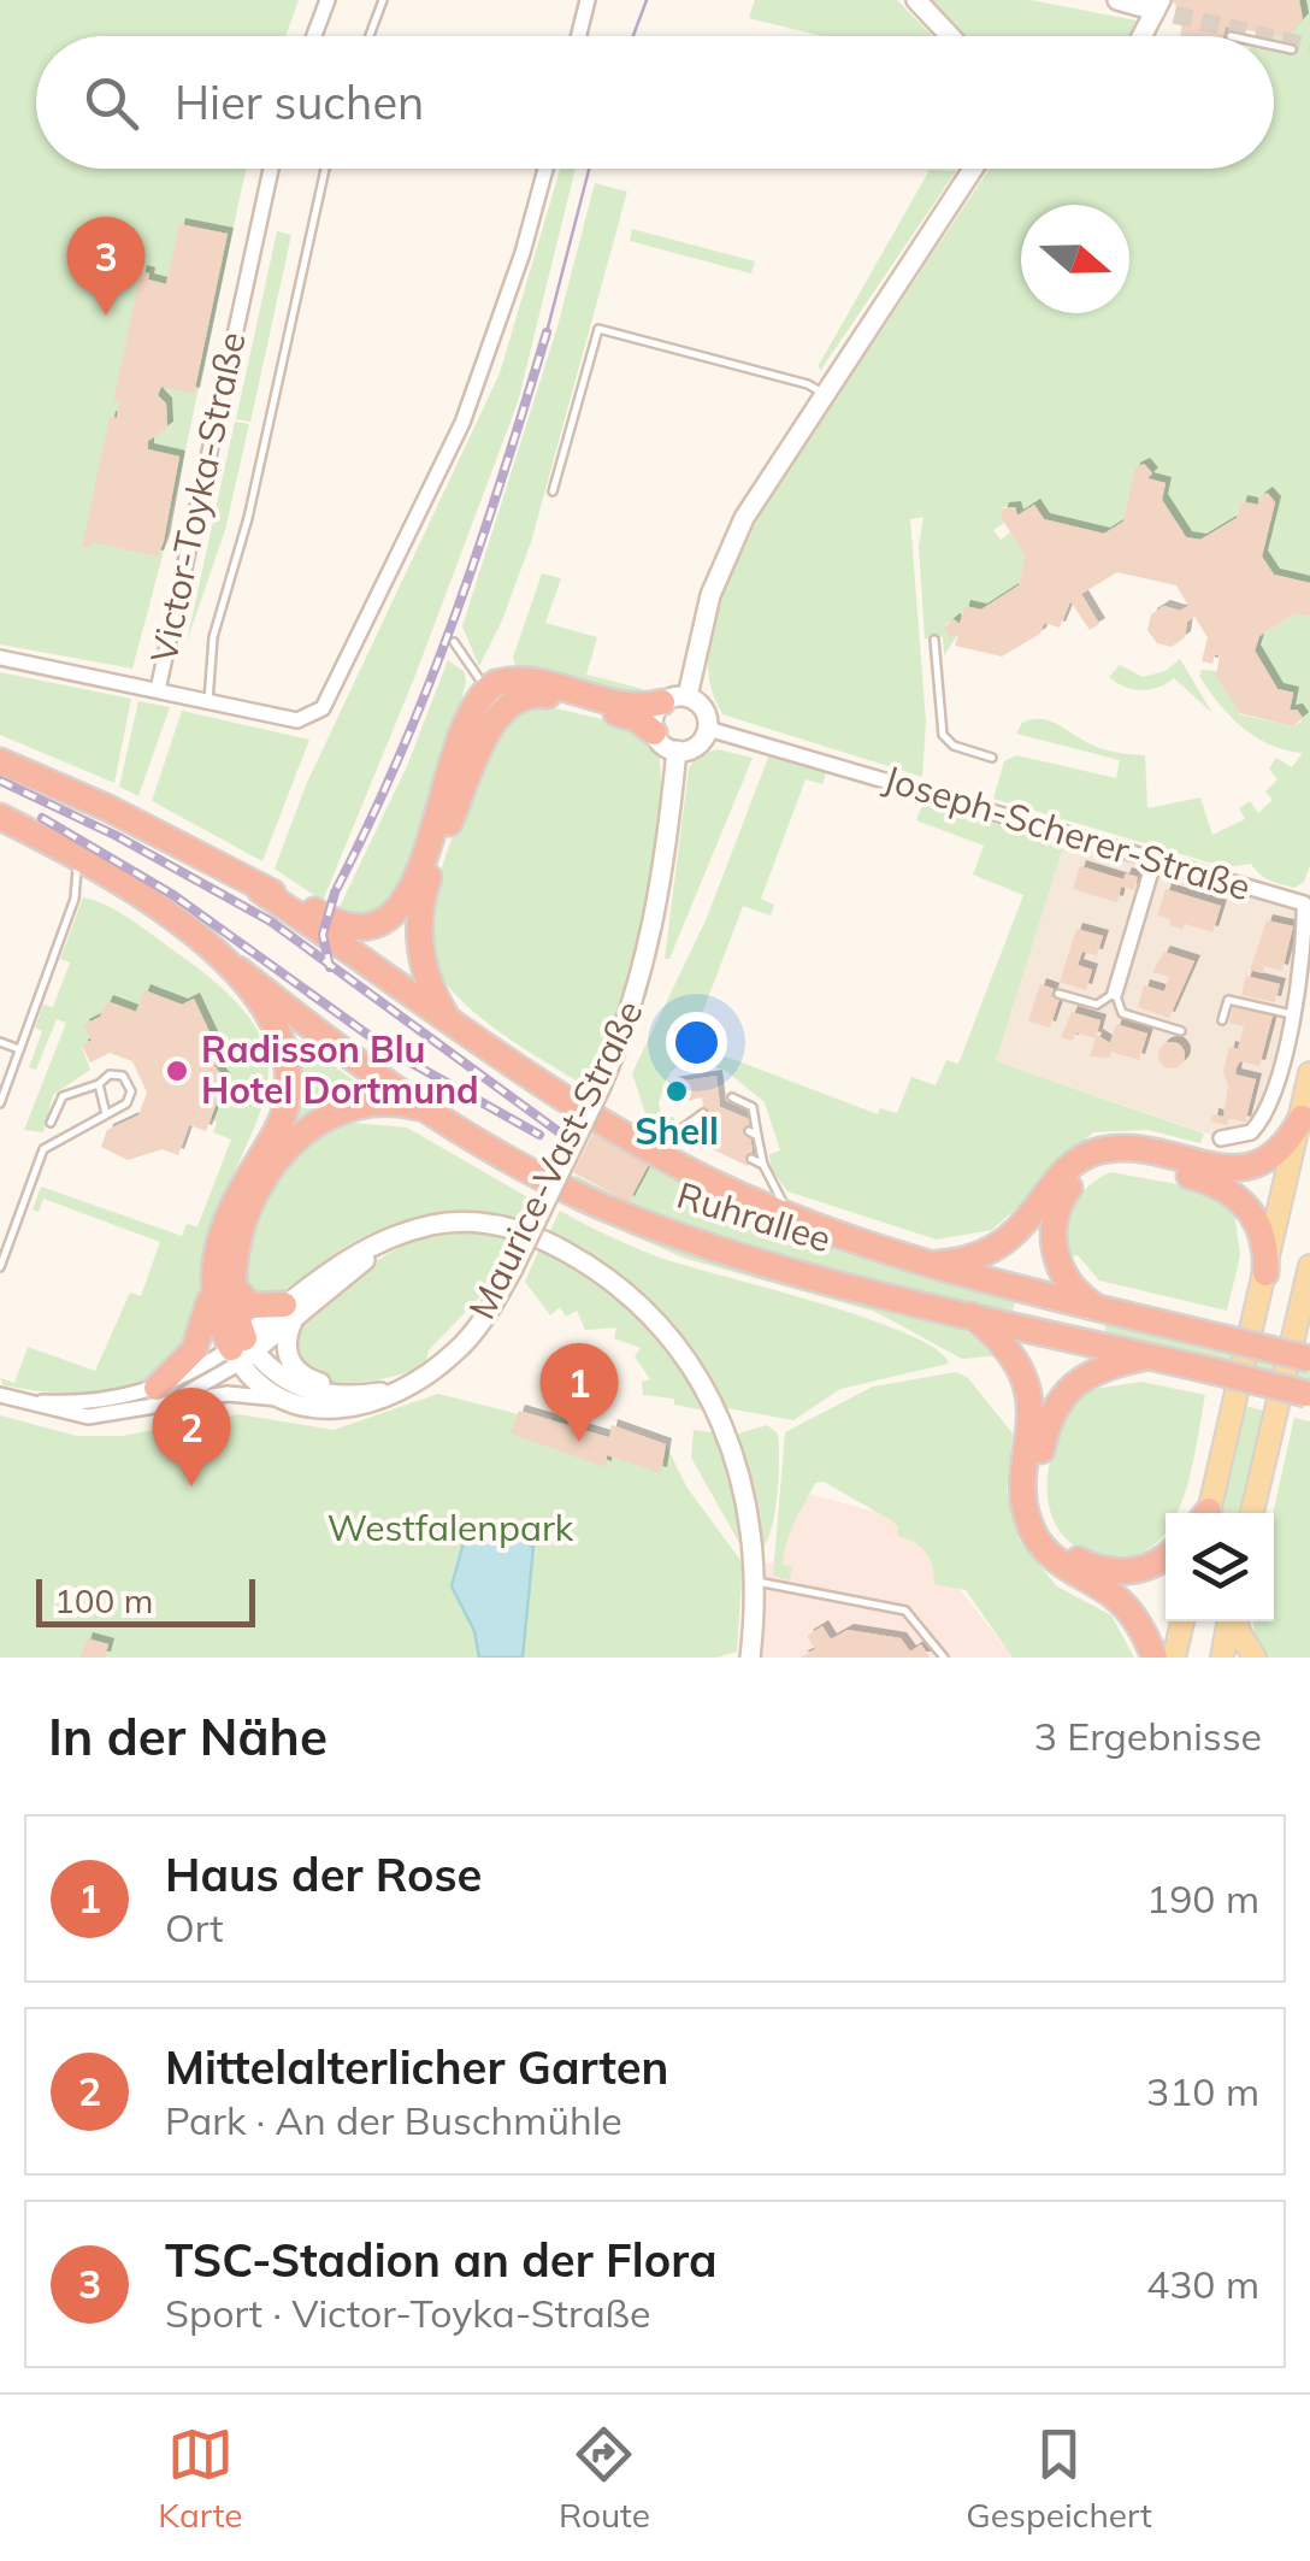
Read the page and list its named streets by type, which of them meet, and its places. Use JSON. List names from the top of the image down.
{
  "streets": {
    "highway": ["Ruhrallee"],
    "main road": ["Maurice-Vast-Straße"],
    "street": ["Victor-Toyka-Straße", "Joseph-Scherer-Straße"]
  },
  "crossings": [
    ["Joseph-Scherer-Straße", "Maurice-Vast-Straße"]
  ],
  "parks": ["Westfalenpark"],
  "places": ["Radisson Blu Hotel Dortmund", "Shell"],
  "scale_bar": "100 m",
  "north": "right",
  "page": {
    "search": "Hier suchen",
    "pins": ["3", "1", "2"],
    "scale": "100 m",
    "heading": ["In der Nähe", "3 Ergebnisse"],
    "list": [
      {
        "mark": "1",
        "name": "Haus der Rose",
        "note": "Ort",
        "value": "190 m"
      },
      {
        "mark": "2",
        "name": "Mittelalterlicher Garten",
        "note": "Park · An der Buschmühle",
        "value": "310 m"
      },
      {
        "mark": "3",
        "name": "TSC-Stadion an der Flora",
        "note": "Sport · Victor-Toyka-Straße",
        "value": "430 m"
      }
    ],
    "nav": ["Karte", "Route", "Gespeichert"]
  }
}
